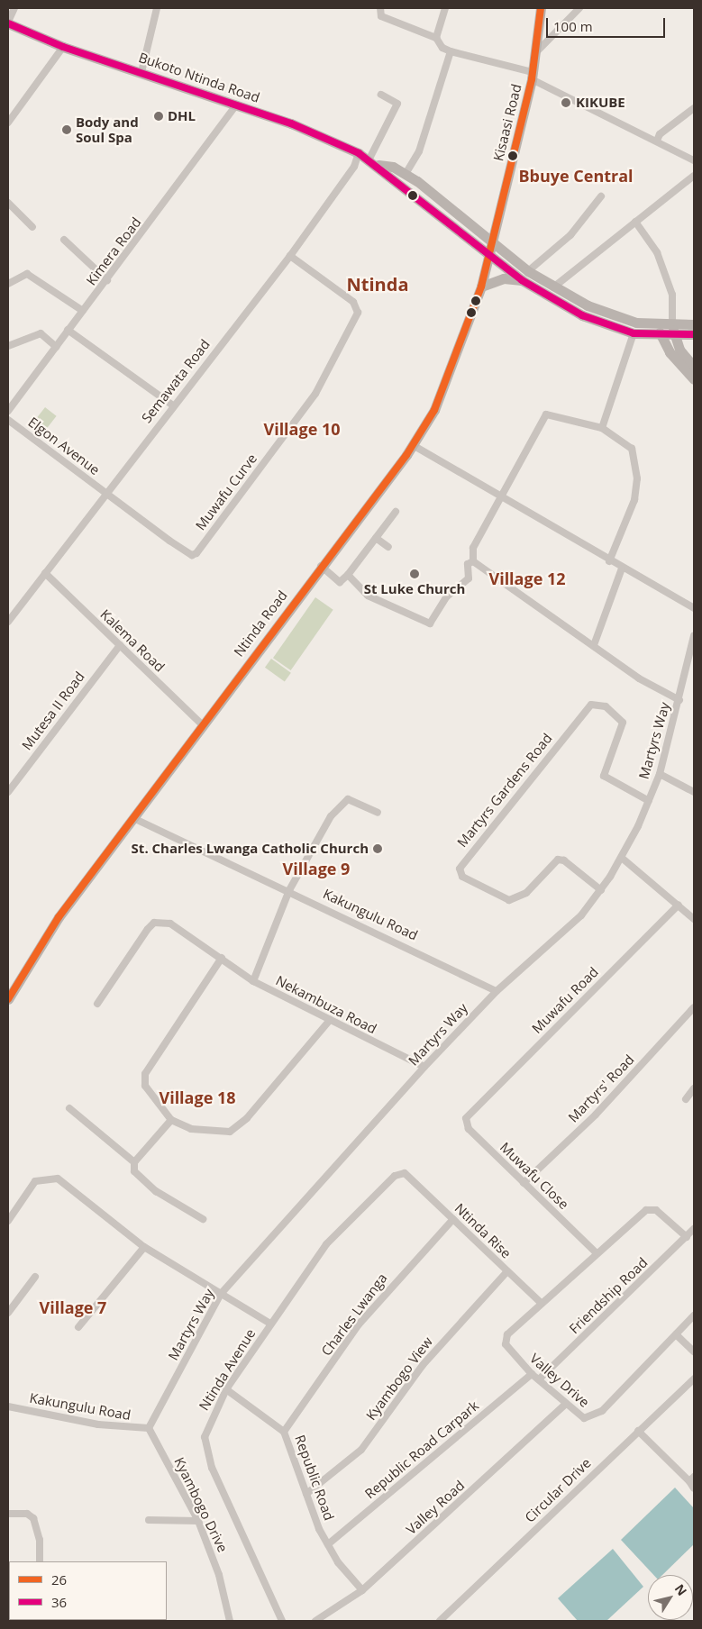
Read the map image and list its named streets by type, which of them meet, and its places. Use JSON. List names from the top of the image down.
{
  "streets": {
    "main road": ["Bukoto Ntinda Road", "Kisaasi Road", "Ntinda Road"],
    "street": [
      "Kimera Road",
      "Semawata Road",
      "Elgon Avenue",
      "Muwafu Curve",
      "Kalema Road",
      "Mutesa II Road",
      "Martyrs Way",
      "Martyrs Gardens Road",
      "Kakungulu Road",
      "Muwafu Road",
      "Nekambuza Road",
      "Martyrs' Road",
      "Muwafu Close",
      "Ntinda Rise",
      "Friendship Road",
      "Charles Lwanga",
      "Ntinda Avenue",
      "Kyambogo View",
      "Valley Drive",
      "Republic Road Carpark",
      "Republic Road",
      "Circular Drive",
      "Kyambogo Drive",
      "Valley Road"
    ]
  },
  "crossings": [
    ["Bukoto Ntinda Road", "Kisaasi Road"],
    ["Bukoto Ntinda Road", "Kimera Road"],
    ["Bukoto Ntinda Road", "Semawata Road"],
    ["Bukoto Ntinda Road", "Ntinda Road"],
    ["Kisaasi Road", "Ntinda Road"],
    ["Semawata Road", "Elgon Avenue"],
    ["Semawata Road", "Muwafu Curve"],
    ["Semawata Road", "Kalema Road"],
    ["Elgon Avenue", "Muwafu Curve"],
    ["Ntinda Road", "Kalema Road"],
    ["Ntinda Road", "Kakungulu Road"],
    ["Kalema Road", "Mutesa II Road"],
    ["Martyrs Way", "Martyrs Gardens Road"],
    ["Martyrs Way", "Kakungulu Road"],
    ["Martyrs Way", "Nekambuza Road"],
    ["Martyrs Way", "Kyambogo Drive"],
    ["Kakungulu Road", "Kyambogo Drive"],
    ["Muwafu Road", "Muwafu Close"],
    ["Martyrs' Road", "Muwafu Close"],
    ["Muwafu Close", "Valley Drive"],
    ["Ntinda Rise", "Charles Lwanga"],
    ["Ntinda Rise", "Ntinda Avenue"],
    ["Ntinda Rise", "Kyambogo View"],
    ["Ntinda Rise", "Valley Drive"],
    ["Friendship Road", "Valley Drive"],
    ["Charles Lwanga", "Republic Road"],
    ["Ntinda Avenue", "Republic Road"],
    ["Kyambogo View", "Republic Road"],
    ["Valley Drive", "Republic Road Carpark"],
    ["Valley Drive", "Valley Road"],
    ["Republic Road Carpark", "Republic Road"],
    ["Republic Road", "Valley Road"]
  ],
  "districts": [
    "Bbuye Central",
    "Ntinda",
    "Village 10",
    "Village 12",
    "Village 9",
    "Village 18",
    "Village 7"
  ],
  "places": [
    "KIKUBE",
    "DHL",
    "Body and Soul Spa",
    "St Luke Church",
    "St. Charles Lwanga Catholic Church"
  ],
  "lines": ["transit line 26", "transit line 36"],
  "legend": ["26", "36"],
  "scale_bar": "100 m",
  "north": "top right"
}
